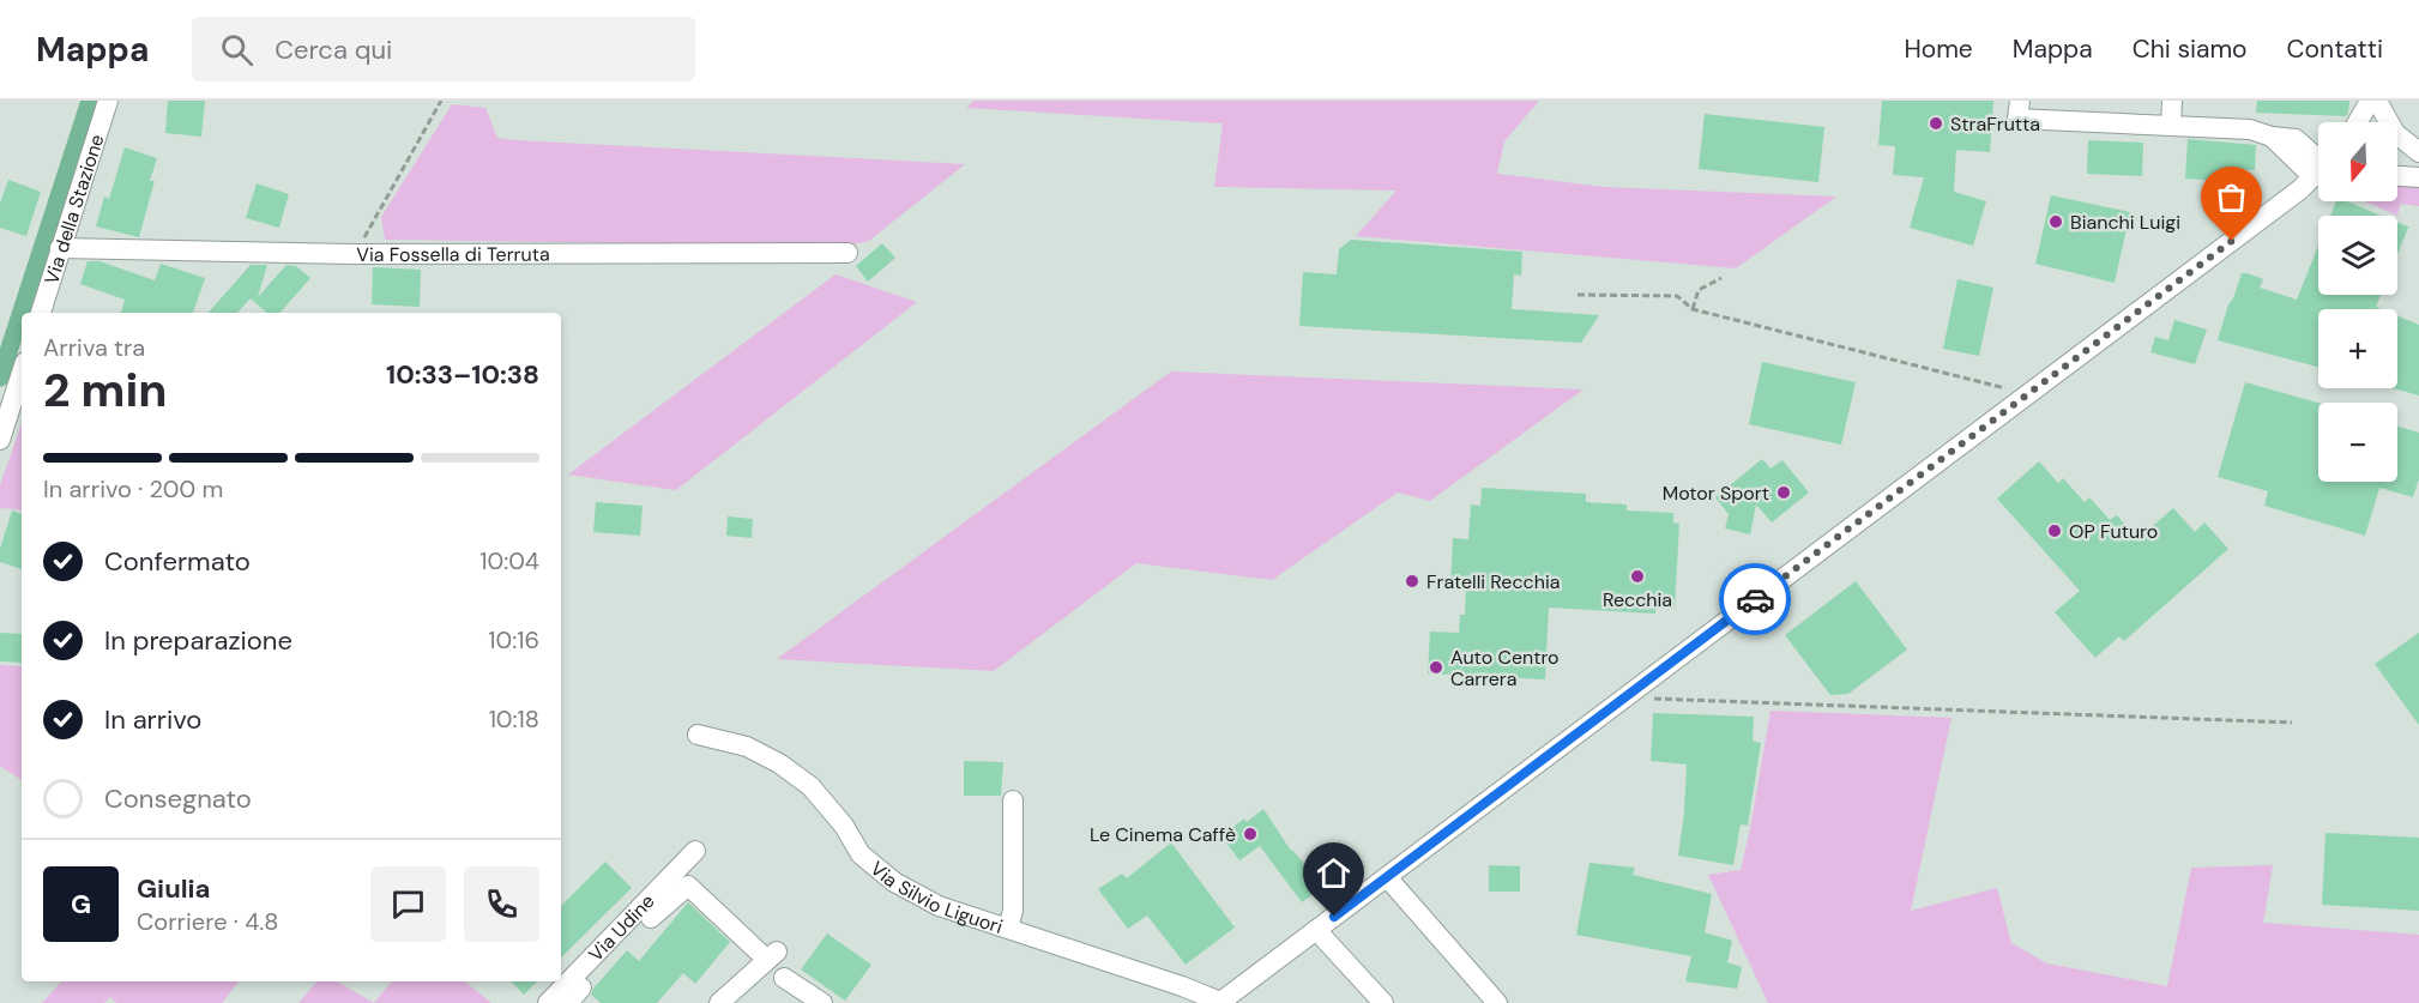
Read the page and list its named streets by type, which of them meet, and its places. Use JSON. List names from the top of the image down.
{
  "streets": {
    "street": [
      "Via della Stazione",
      "Via Fossella di Terruta",
      "Via Silvio Liguori",
      "Via Udine"
    ]
  },
  "crossings": [
    ["Via della Stazione", "Via Fossella di Terruta"]
  ],
  "places": [
    "StraFrutta",
    "Bianchi Luigi",
    "Motor Sport",
    "OP Futuro",
    "Recchia",
    "Fratelli Recchia",
    "Auto Centro Carrera",
    "Le Cinema Caffè"
  ],
  "north": "bottom",
  "page": {
    "header": "Mappa",
    "search": "Cerca qui",
    "nav": [
      "Home",
      "Mappa",
      "Chi siamo",
      "Contatti"
    ],
    "map_buttons": ["+", "−"],
    "heading": ["2 min", "Arriva tra", "10:33–10:38"],
    "panel": ["Giulia", "Corriere · 4.8"],
    "bar": "In arrivo · 200 m",
    "list": [
      ["Confermato", "10:04"],
      ["In preparazione", "10:16"],
      ["In arrivo", "10:18"],
      "Consegnato"
    ],
    "round": "G"
  }
}
